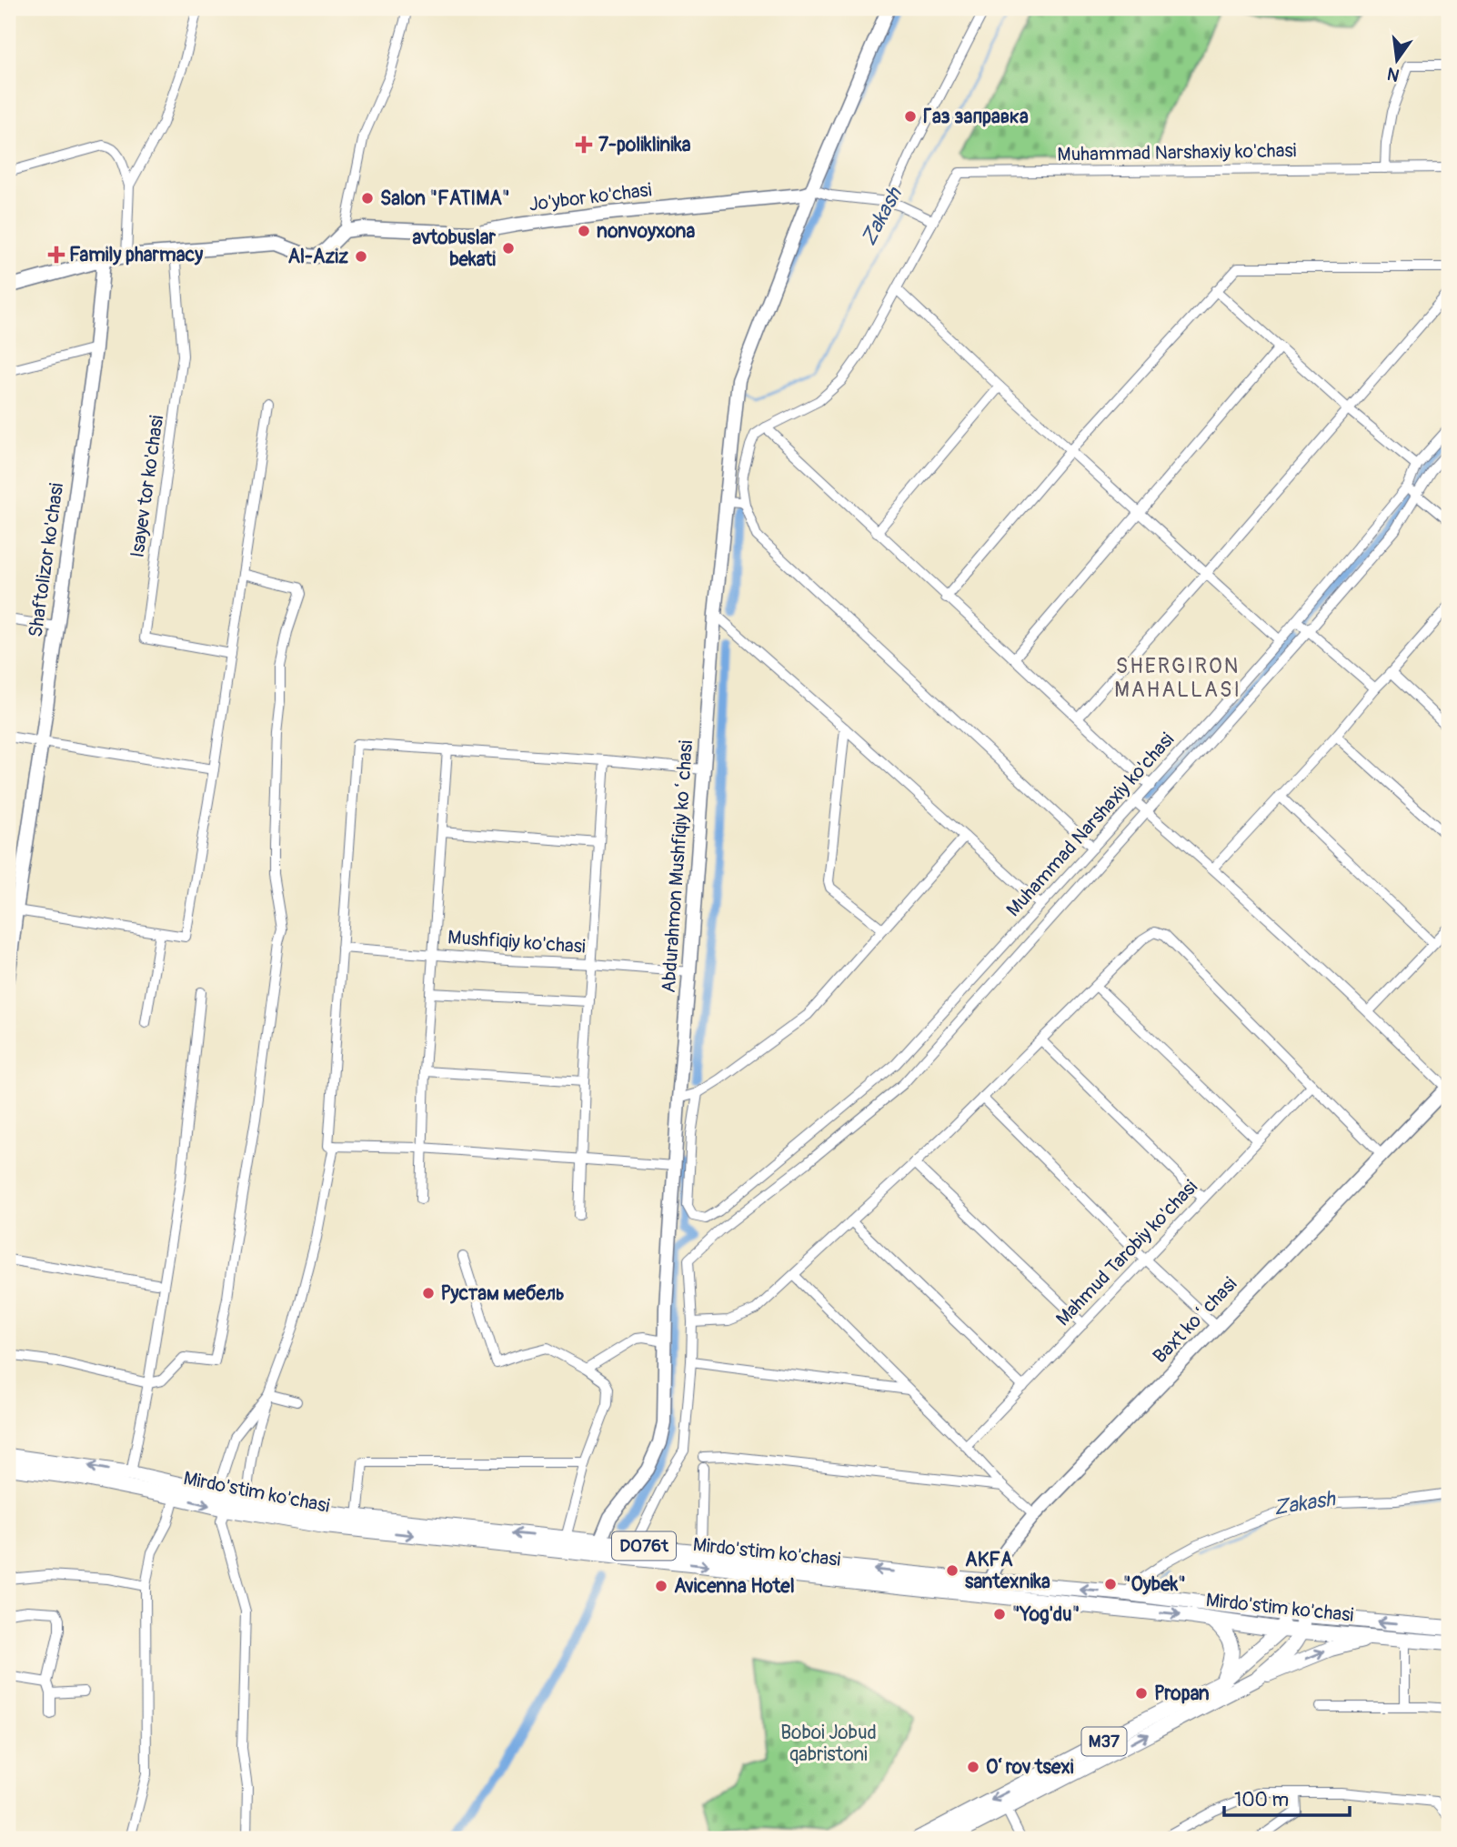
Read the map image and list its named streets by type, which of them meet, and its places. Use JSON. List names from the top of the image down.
{
  "streets": {
    "main road": ["Mirdo'stim ko'chasi", "D076t", "M37"],
    "street": [
      "Muhammad Narshaxiy ko'chasi",
      "Jo'ybor ko'chasi",
      "Isayev tor ko'chasi",
      "Shaftolizor ko'chasi",
      "Abdurahmon Mushfiqiy koʻchasi",
      "Mushfiqiy ko'chasi",
      "Mahmud Tarobiy ko'chasi",
      "Baxt koʻchasi"
    ]
  },
  "crossings": [
    ["Jo'ybor ko'chasi", "Abdurahmon Mushfiqiy koʻchasi"],
    ["Abdurahmon Mushfiqiy koʻchasi", "Mushfiqiy ko'chasi"],
    ["Abdurahmon Mushfiqiy koʻchasi", "Mirdo'stim ko'chasi"],
    ["Baxt koʻchasi", "Mirdo'stim ko'chasi"],
    ["Mirdo'stim ko'chasi", "M37"]
  ],
  "districts": ["SHERGIRON MAHALLASI"],
  "water": ["Zakash"],
  "parks": ["Boboi Jobud qabristoni"],
  "places": {
    "other": [
      "Газ заправка",
      "Salon \"FATIMA\"",
      "nonvoyxona",
      "avtobuslar bekati",
      "Al-Aziz",
      "Рустам мебель",
      "AKFA santexnika",
      "\"Oybek\"",
      "Avicenna Hotel",
      "\"Yog'du\"",
      "Propan",
      "Oʻrov tsexi"
    ],
    "health": ["7-poliklinika", "Family pharmacy"]
  },
  "scale_bar": "100 m",
  "north": "bottom"
}
